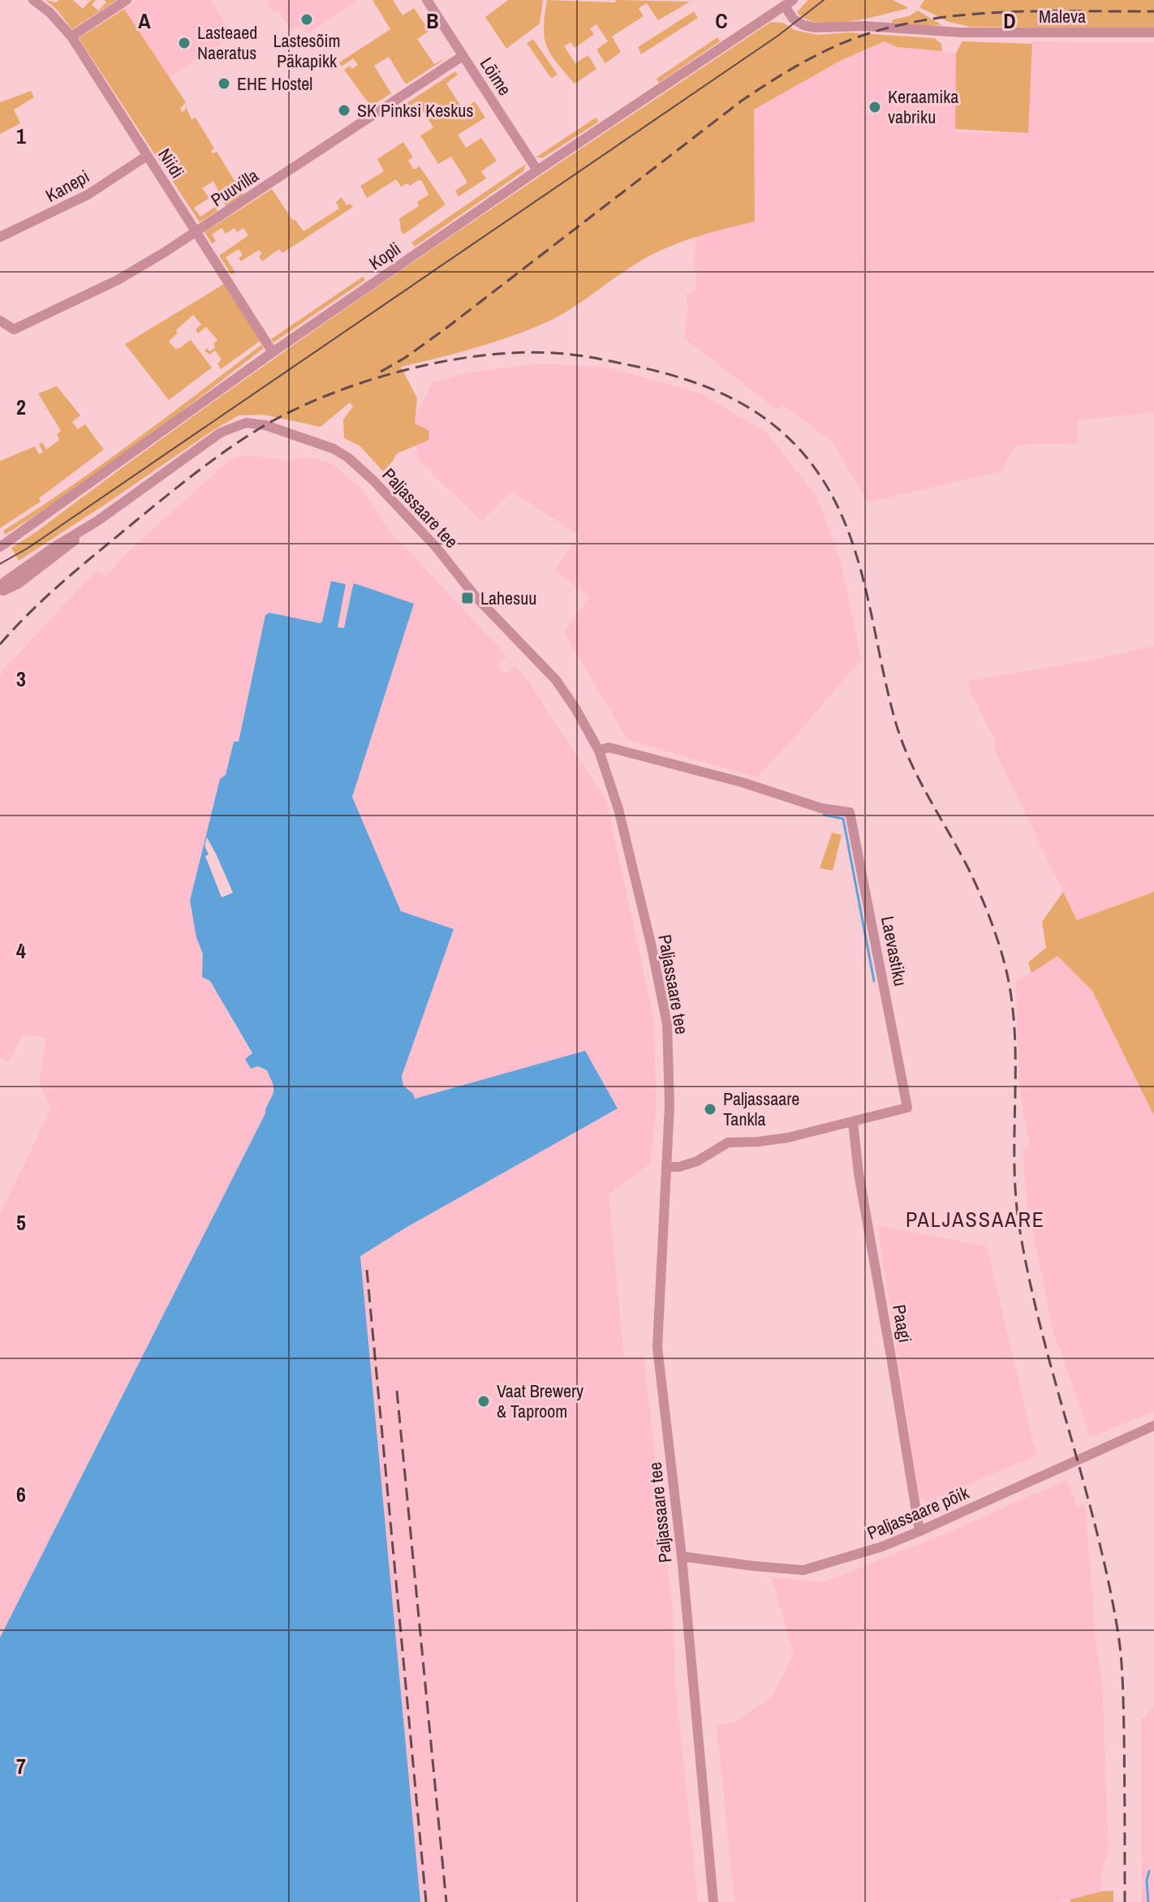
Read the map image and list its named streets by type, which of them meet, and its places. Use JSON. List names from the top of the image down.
{
  "streets": {
    "street": [
      "Maleva",
      "Lõime",
      "Niidi",
      "Kanepi",
      "Puuvilla",
      "Kopli",
      "Paljassaare tee",
      "Laevastiku",
      "Paagi",
      "Paljassaare põik"
    ]
  },
  "crossings": [
    ["Maleva", "Kopli"],
    ["Lõime", "Puuvilla"],
    ["Lõime", "Kopli"],
    ["Niidi", "Kanepi"],
    ["Niidi", "Puuvilla"],
    ["Niidi", "Kopli"],
    ["Paljassaare tee", "Laevastiku"],
    ["Paljassaare tee", "Paljassaare põik"],
    ["Laevastiku", "Paagi"],
    ["Paagi", "Paljassaare põik"]
  ],
  "districts": ["PALJASSAARE"],
  "places": {
    "other": [
      "Lastesõim Päkapikk",
      "Lasteaed Naeratus",
      "EHE Hostel",
      "Keraamika vabriku",
      "SK Pinksi Keskus",
      "Paljassaare Tankla",
      "Vaat Brewery & Taproom"
    ],
    "transit": ["Lahesuu"]
  },
  "grid": {
    "columns": [
      "A",
      "B",
      "C",
      "D"
    ],
    "rows": [
      "1",
      "2",
      "3",
      "4",
      "5",
      "6",
      "7"
    ]
  }
}
